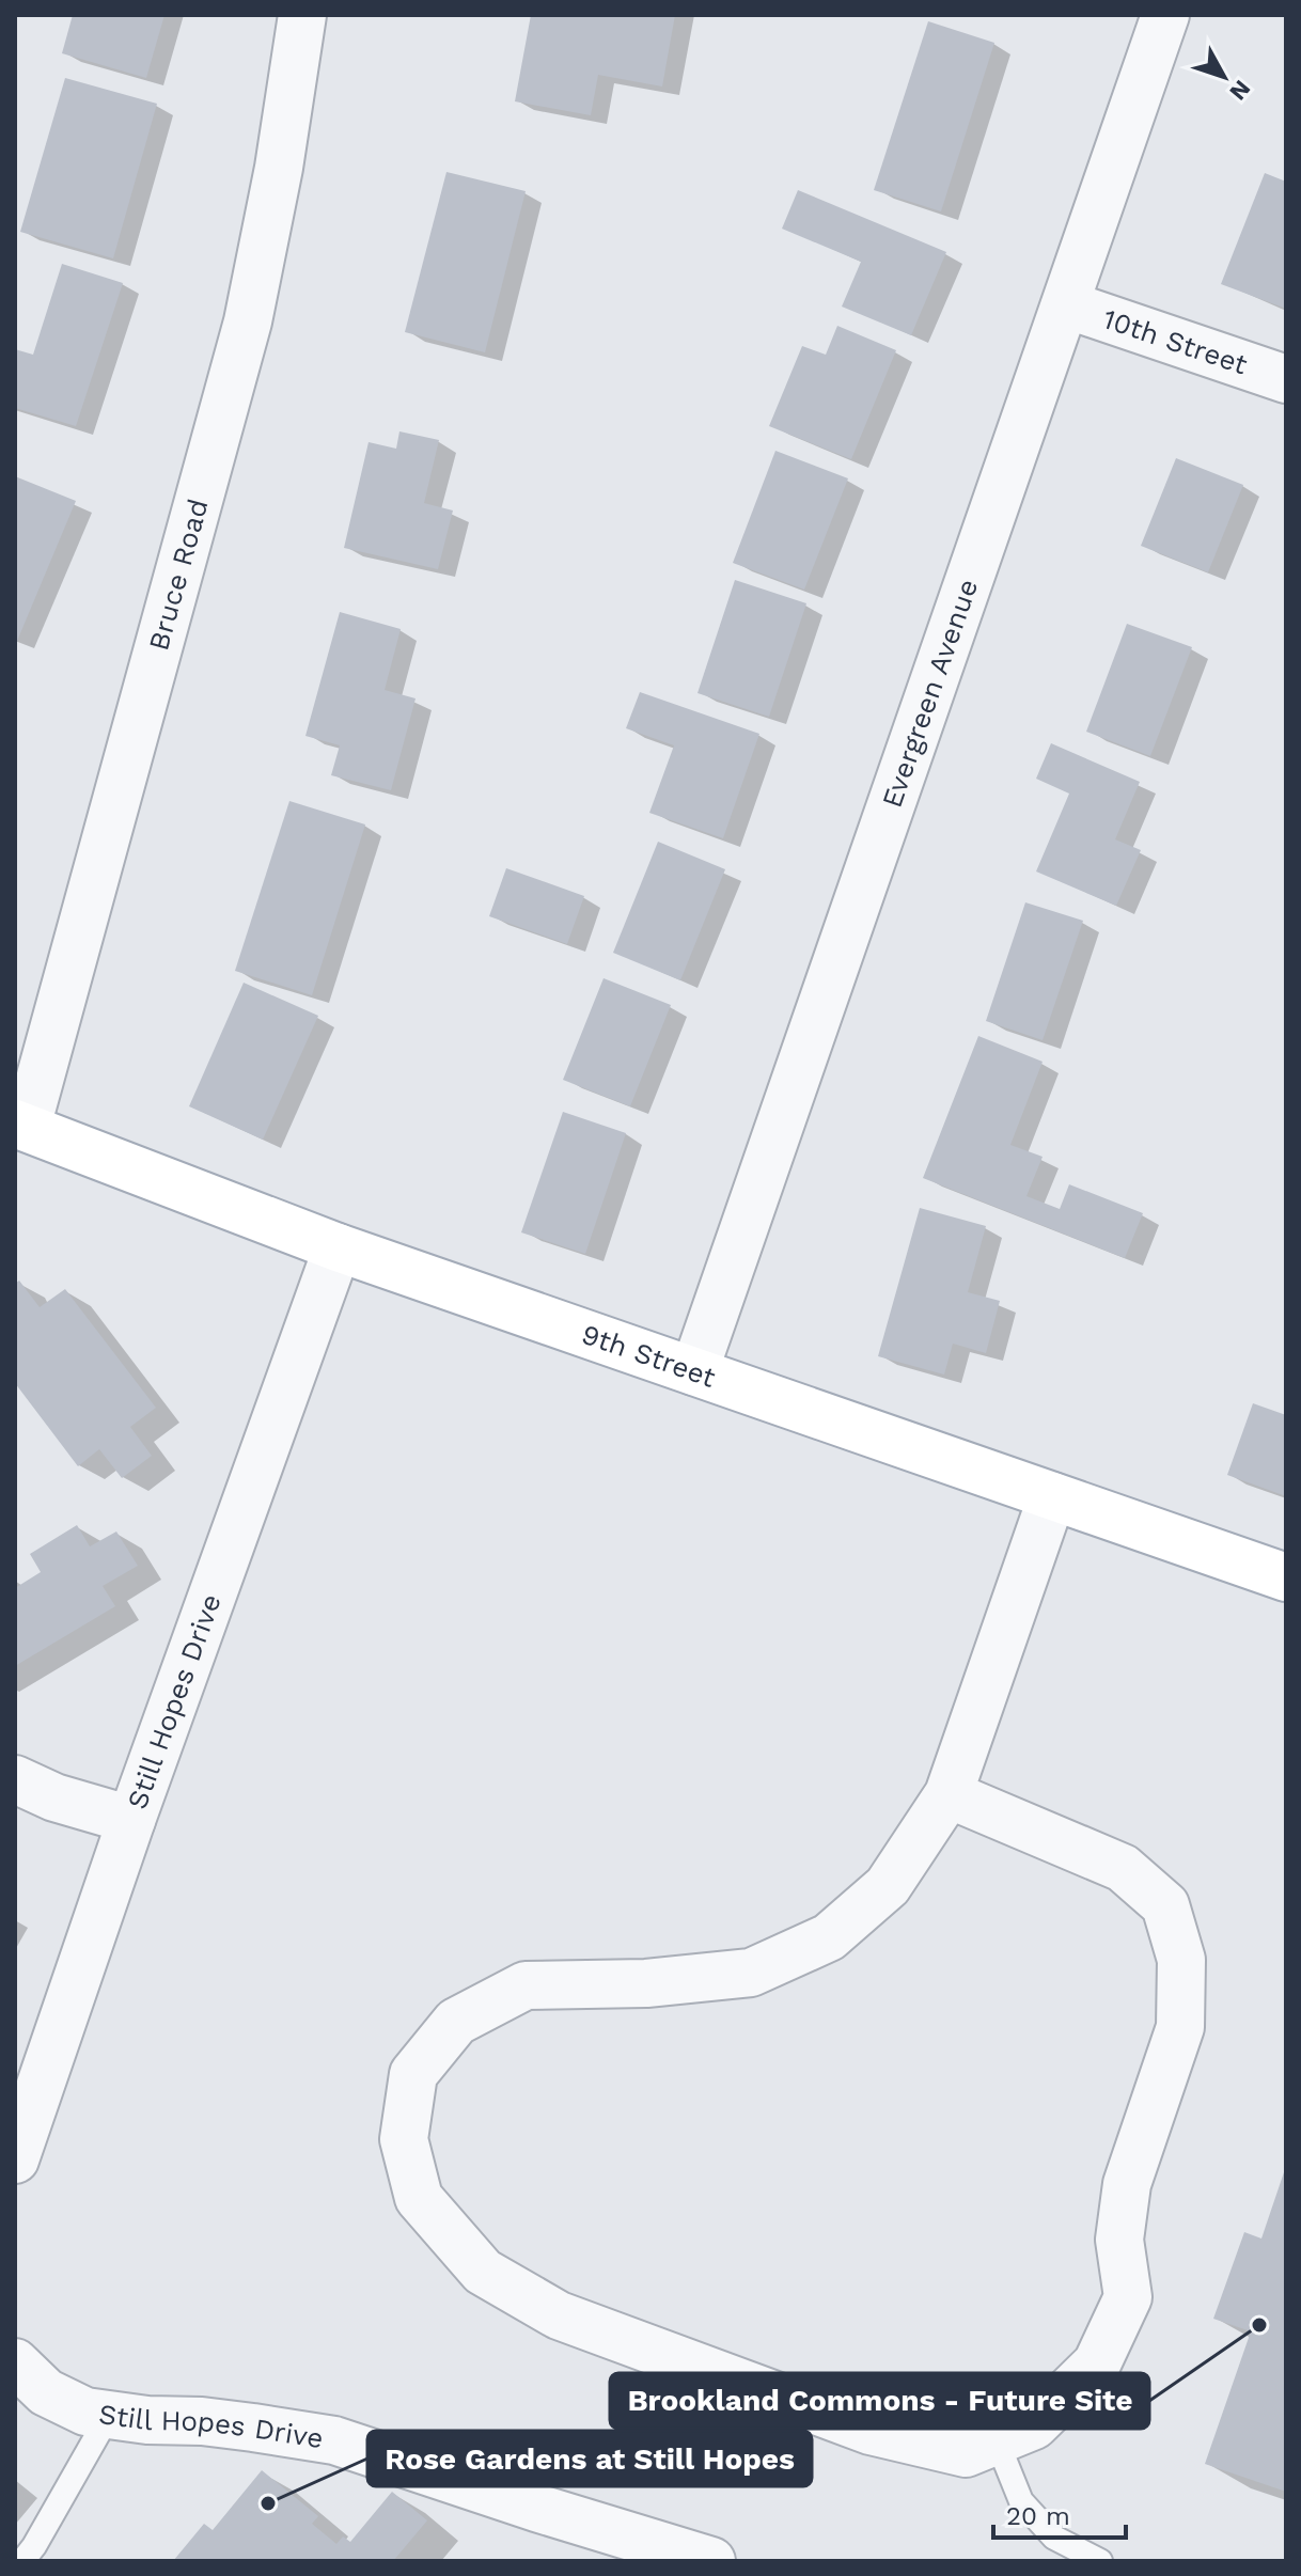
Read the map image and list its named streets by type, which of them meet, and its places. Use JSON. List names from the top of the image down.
{
  "streets": {
    "main road": ["9th Street"],
    "street": [
      "10th Street",
      "Bruce Road",
      "Evergreen Avenue",
      "Still Hopes Drive"
    ]
  },
  "crossings": [
    ["10th Street", "Evergreen Avenue"],
    ["Bruce Road", "9th Street"],
    ["Evergreen Avenue", "9th Street"],
    ["9th Street", "Still Hopes Drive"]
  ],
  "places": ["Brookland Commons - Future Site", "Rose Gardens at Still Hopes"],
  "scale_bar": "20 m",
  "north": "bottom right"
}
